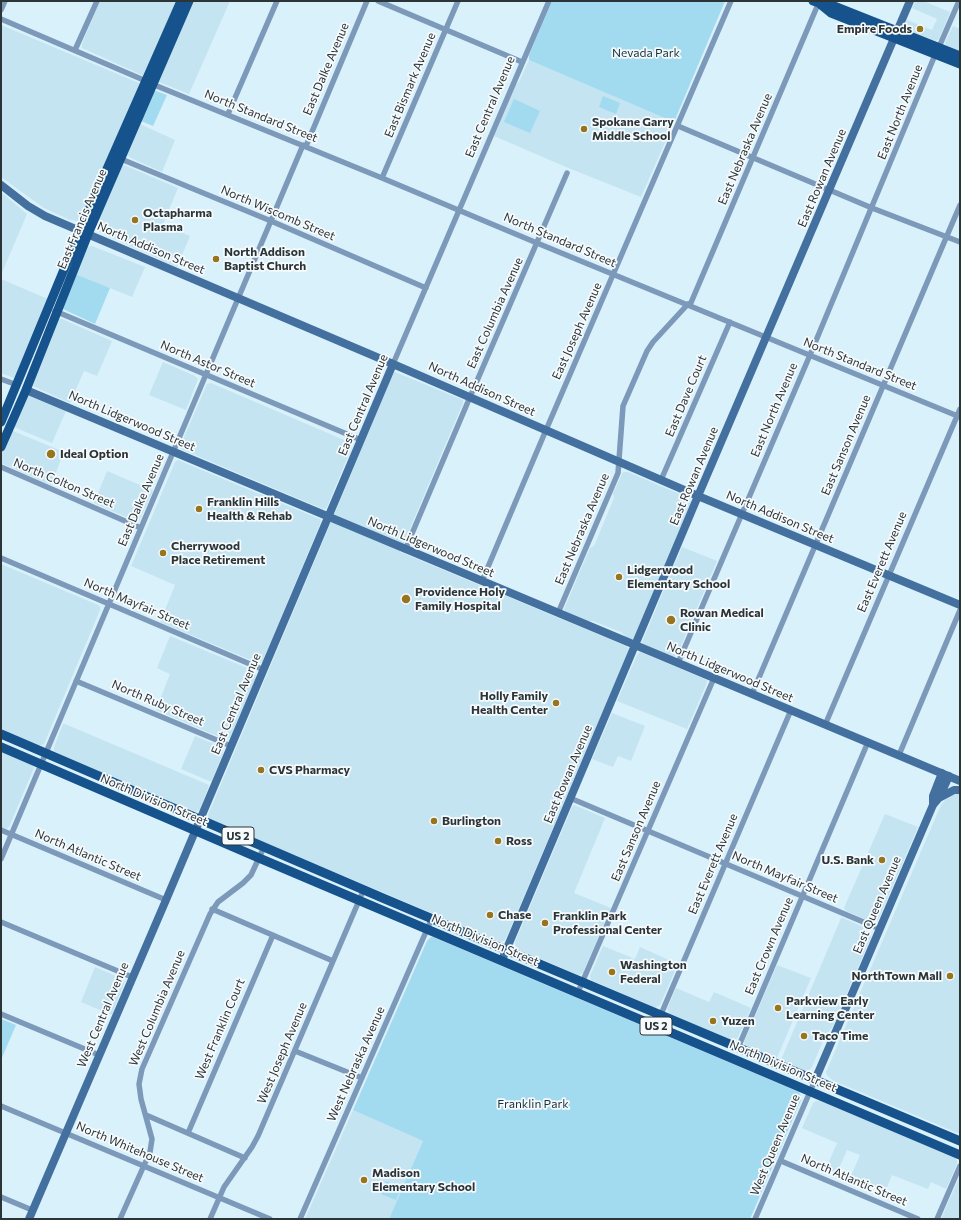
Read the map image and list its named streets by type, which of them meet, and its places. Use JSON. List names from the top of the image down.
{
  "streets": {
    "main road": ["East Francis Avenue", "North Division Street", "US 2"],
    "street": [
      "East Dalke Avenue",
      "East Bismark Avenue",
      "East Central Avenue",
      "East North Avenue",
      "North Standard Street",
      "East Nebraska Avenue",
      "East Rowan Avenue",
      "North Wiscomb Street",
      "North Addison Street",
      "East Columbia Avenue",
      "East Joseph Avenue",
      "North Astor Street",
      "East Dave Court",
      "North Lidgerwood Street",
      "East Sanson Avenue",
      "North Colton Street",
      "East Everett Avenue",
      "North Mayfair Street",
      "North Ruby Street",
      "North Atlantic Street",
      "East Queen Avenue",
      "East Crown Avenue",
      "West Columbia Avenue",
      "West Central Avenue",
      "West Franklin Court",
      "West Joseph Avenue",
      "West Nebraska Avenue",
      "West Queen Avenue",
      "North Whitehouse Street"
    ]
  },
  "crossings": [
    ["East Dalke Avenue", "North Standard Street"],
    ["East Dalke Avenue", "North Wiscomb Street"],
    ["East Dalke Avenue", "North Addison Street"],
    ["East Dalke Avenue", "North Astor Street"],
    ["East Dalke Avenue", "North Lidgerwood Street"],
    ["East Dalke Avenue", "North Colton Street"],
    ["East Dalke Avenue", "North Mayfair Street"],
    ["East Dalke Avenue", "North Ruby Street"],
    ["East Dalke Avenue", "North Division Street"],
    ["East Dalke Avenue", "North Atlantic Street"],
    ["East Bismark Avenue", "North Standard Street"],
    ["East Central Avenue", "North Standard Street"],
    ["East Central Avenue", "North Wiscomb Street"],
    ["East Central Avenue", "North Addison Street"],
    ["East Central Avenue", "North Astor Street"],
    ["East Central Avenue", "North Lidgerwood Street"],
    ["East Central Avenue", "North Mayfair Street"],
    ["East Central Avenue", "North Ruby Street"],
    ["East Central Avenue", "North Division Street"],
    ["East Central Avenue", "West Central Avenue"],
    ["East North Avenue", "North Standard Street"],
    ["East North Avenue", "North Addison Street"],
    ["East North Avenue", "North Lidgerwood Street"],
    ["North Standard Street", "East Nebraska Avenue"],
    ["North Standard Street", "East Rowan Avenue"],
    ["North Standard Street", "East Francis Avenue"],
    ["North Standard Street", "East Columbia Avenue"],
    ["North Standard Street", "East Joseph Avenue"],
    ["North Standard Street", "East Dave Court"],
    ["North Standard Street", "East Sanson Avenue"],
    ["North Standard Street", "East Everett Avenue"],
    ["East Nebraska Avenue", "North Addison Street"],
    ["East Nebraska Avenue", "North Lidgerwood Street"],
    ["East Rowan Avenue", "North Addison Street"],
    ["East Rowan Avenue", "North Lidgerwood Street"],
    ["East Rowan Avenue", "North Mayfair Street"],
    ["East Rowan Avenue", "North Division Street"],
    ["North Wiscomb Street", "East Francis Avenue"],
    ["East Francis Avenue", "North Addison Street"],
    ["East Francis Avenue", "North Astor Street"],
    ["East Francis Avenue", "North Lidgerwood Street"],
    ["North Addison Street", "East Columbia Avenue"],
    ["North Addison Street", "East Joseph Avenue"],
    ["North Addison Street", "East Dave Court"],
    ["North Addison Street", "East Sanson Avenue"],
    ["North Addison Street", "East Everett Avenue"],
    ["East Columbia Avenue", "North Lidgerwood Street"],
    ["East Joseph Avenue", "North Lidgerwood Street"],
    ["North Lidgerwood Street", "East Sanson Avenue"],
    ["North Lidgerwood Street", "East Everett Avenue"],
    ["North Lidgerwood Street", "East Queen Avenue"],
    ["North Lidgerwood Street", "East Crown Avenue"],
    ["East Sanson Avenue", "North Mayfair Street"],
    ["East Sanson Avenue", "North Division Street"],
    ["East Everett Avenue", "North Mayfair Street"],
    ["East Everett Avenue", "North Division Street"],
    ["North Mayfair Street", "East Queen Avenue"],
    ["North Mayfair Street", "East Crown Avenue"],
    ["North Division Street", "East Queen Avenue"],
    ["North Division Street", "East Crown Avenue"],
    ["North Division Street", "West Columbia Avenue"],
    ["North Division Street", "West Central Avenue"],
    ["North Division Street", "West Joseph Avenue"],
    ["North Division Street", "West Nebraska Avenue"],
    ["North Division Street", "West Queen Avenue"],
    ["North Atlantic Street", "West Central Avenue"],
    ["North Atlantic Street", "West Queen Avenue"],
    ["East Queen Avenue", "West Queen Avenue"],
    ["West Columbia Avenue", "North Whitehouse Street"],
    ["West Central Avenue", "North Whitehouse Street"],
    ["West Joseph Avenue", "North Whitehouse Street"]
  ],
  "parks": ["Nevada Park", "Franklin Park"],
  "places": [
    "Empire Foods",
    "Spokane Garry Middle School",
    "Octapharma Plasma",
    "North Addison Baptist Church",
    "Ideal Option",
    "Franklin Hills Health & Rehab",
    "Cherrywood Place Retirement",
    "Lidgerwood Elementary School",
    "Providence Holy Family Hospital",
    "Rowan Medical Clinic",
    "Holly Family Health Center",
    "CVS Pharmacy",
    "Burlington",
    "Ross",
    "U.S. Bank",
    "Chase",
    "Franklin Park Professional Center",
    "Washington Federal",
    "NorthTown Mall",
    "Parkview Early Learning Center",
    "Yuzen",
    "Taco Time",
    "Madison Elementary School"
  ]
}
